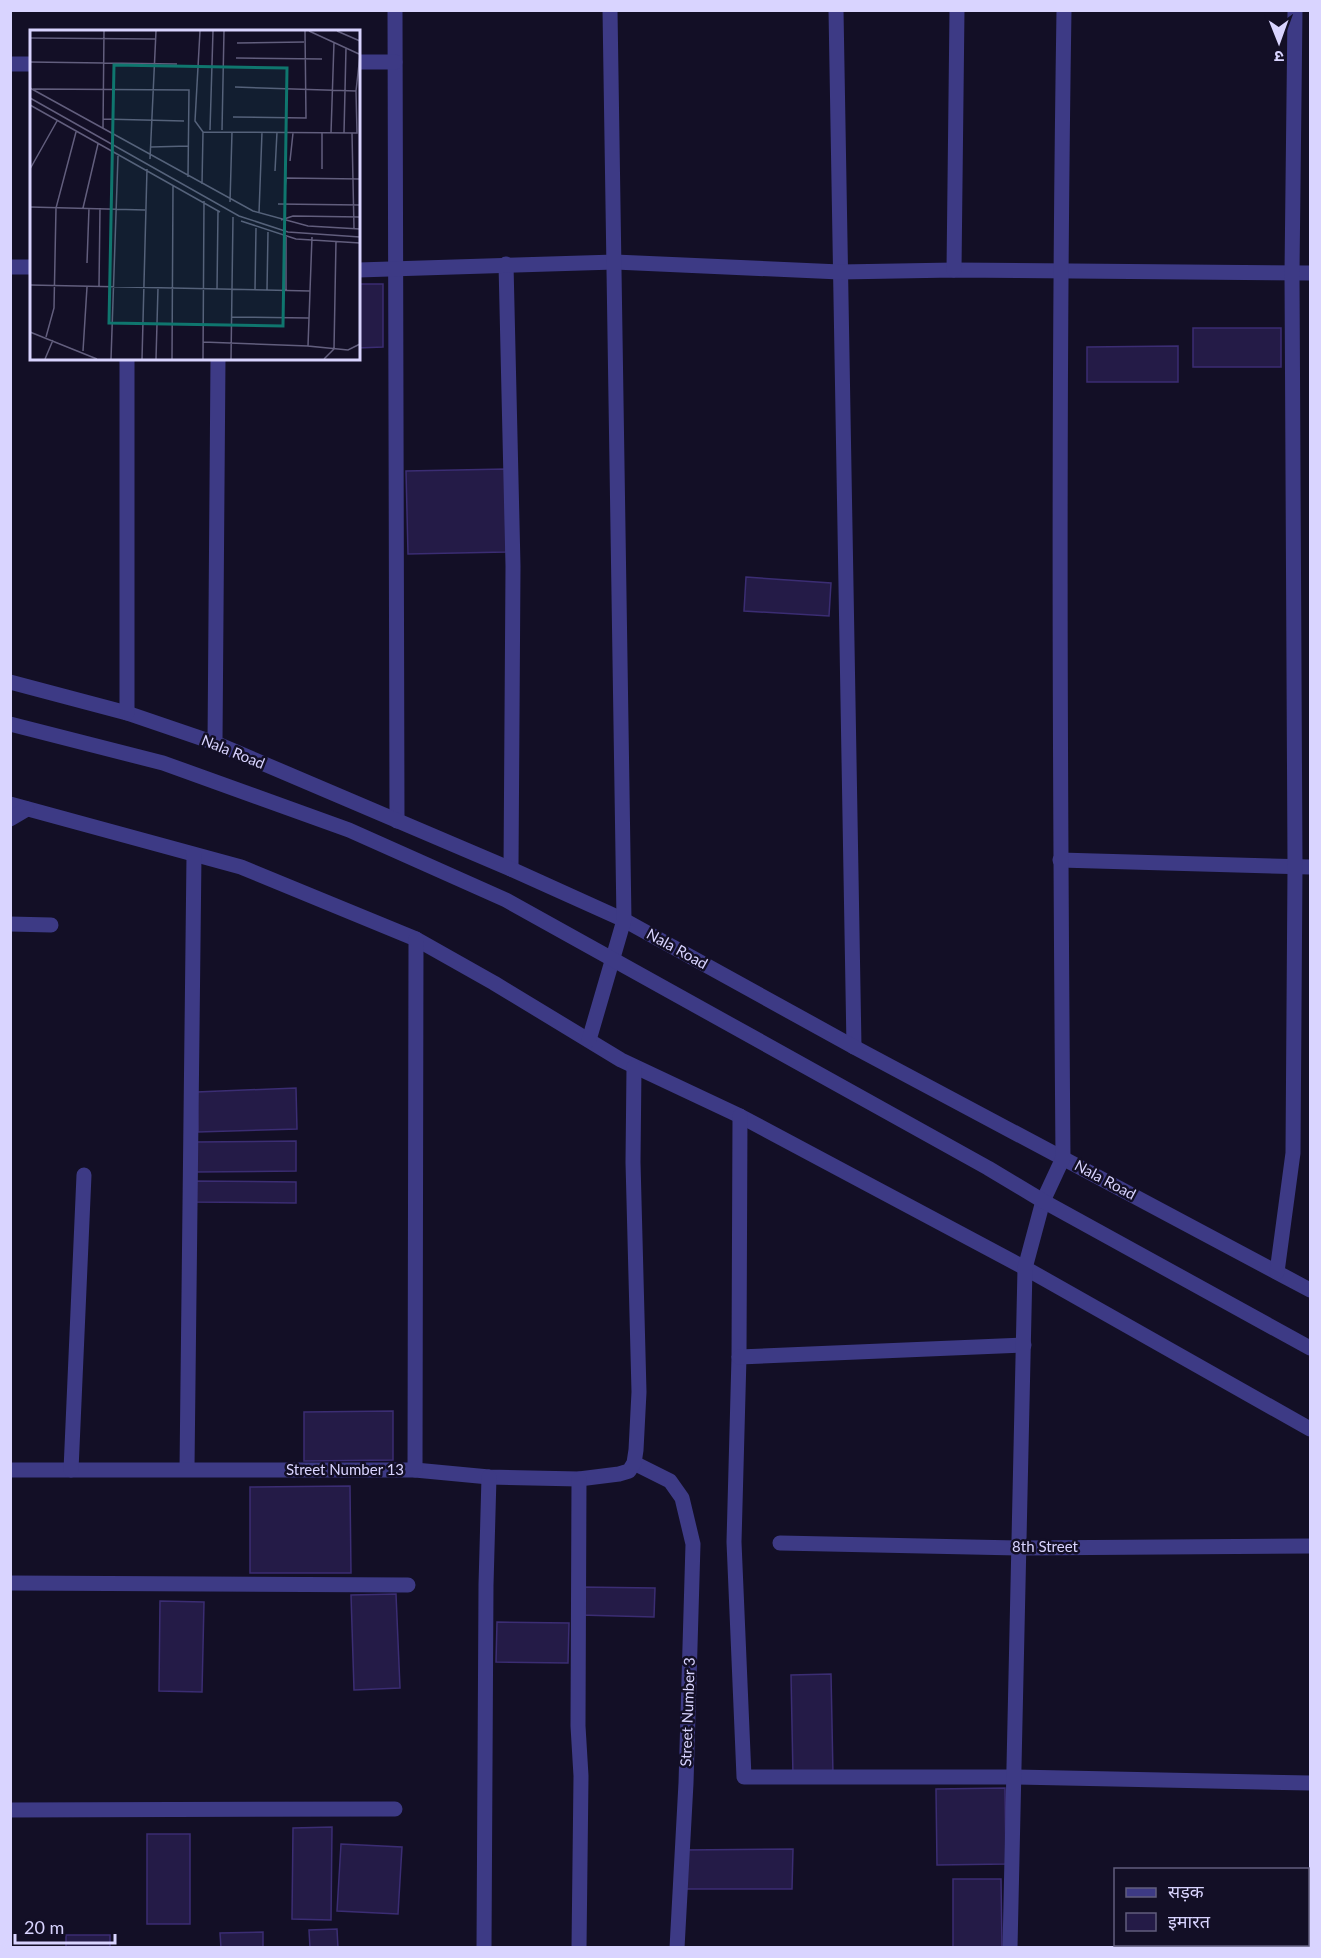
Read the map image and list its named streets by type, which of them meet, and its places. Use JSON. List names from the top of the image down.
{
  "streets": {
    "street": [
      "Nala Road",
      "Street Number 13",
      "8th Street",
      "Street Number 3"
    ]
  },
  "crossings": [
    ["Street Number 13", "Street Number 3"]
  ],
  "legend": ["सड़क", "इमारत"],
  "scale_bar": "20 m",
  "north": "bottom"
}
